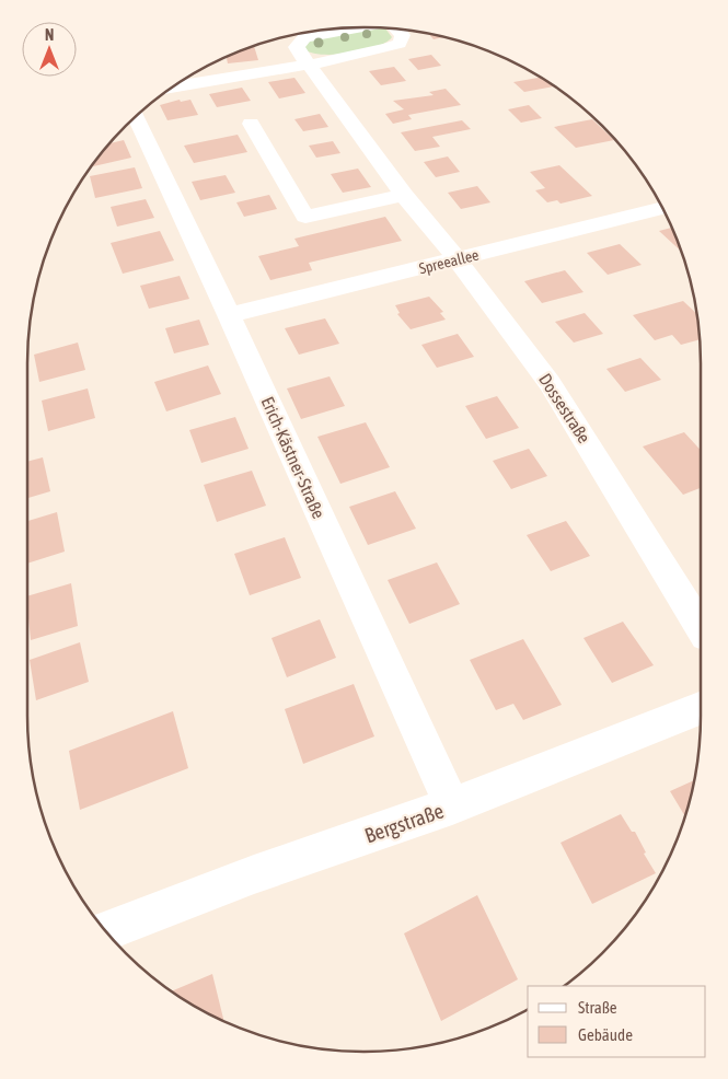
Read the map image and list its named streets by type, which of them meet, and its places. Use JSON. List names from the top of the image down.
{
  "streets": {
    "street": [
      "Spreeallee",
      "Dossestraße",
      "Erich-Kästner-Straße",
      "Bergstraße"
    ]
  },
  "crossings": [
    ["Spreeallee", "Dossestraße"],
    ["Spreeallee", "Erich-Kästner-Straße"],
    ["Erich-Kästner-Straße", "Bergstraße"]
  ],
  "legend": ["Straße", "Gebäude"],
  "north": "top"
}
